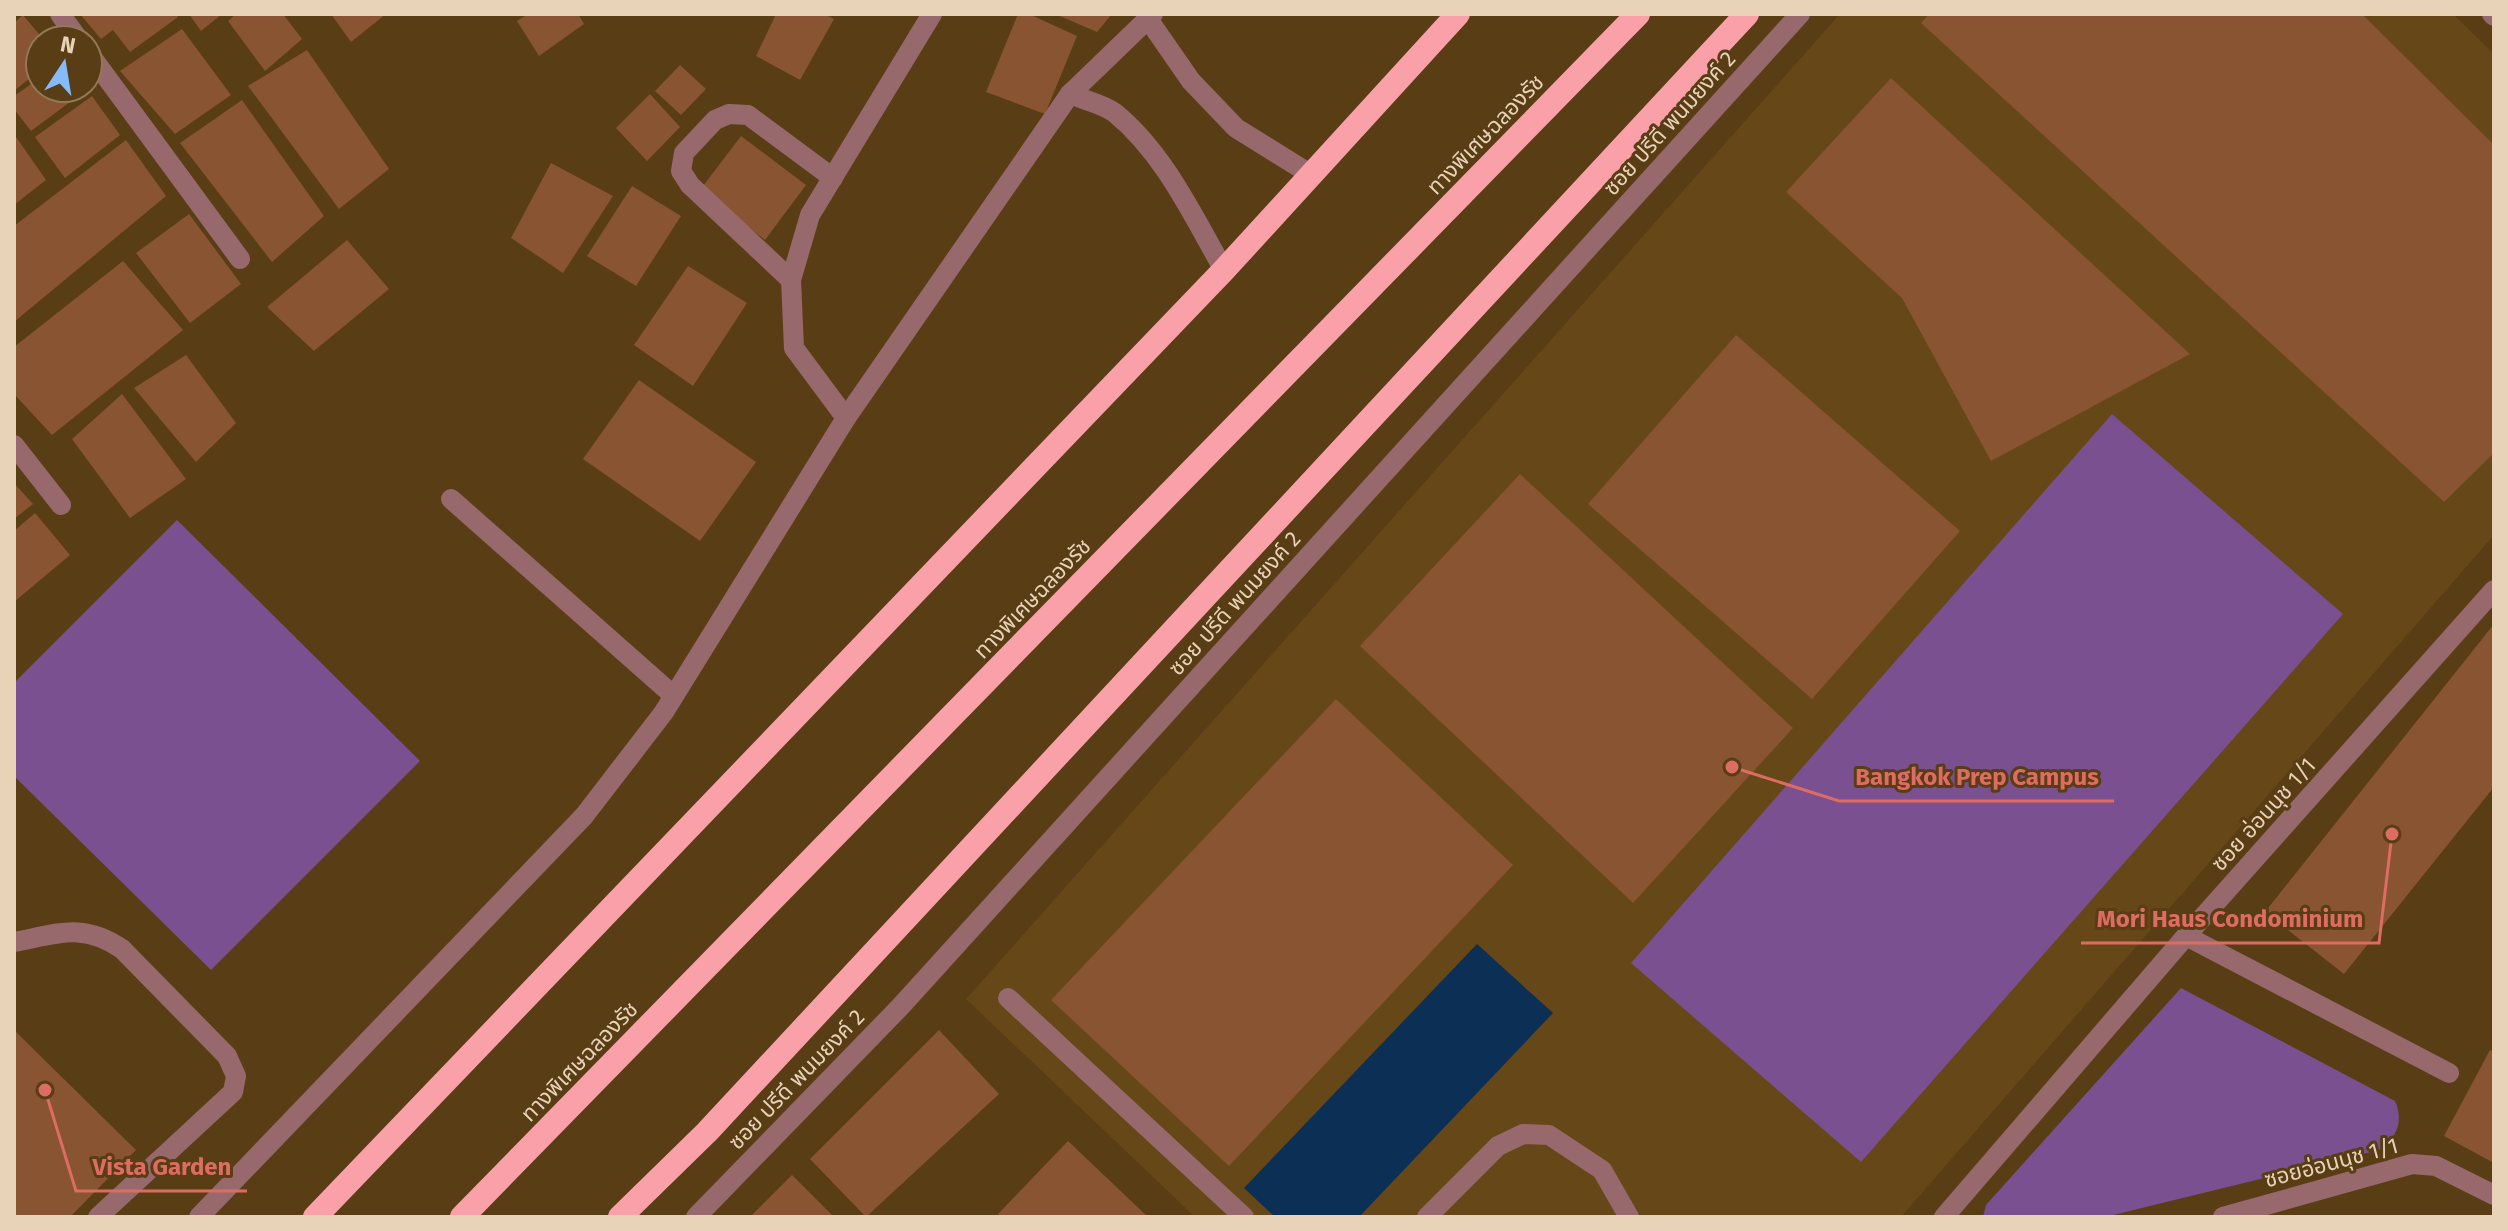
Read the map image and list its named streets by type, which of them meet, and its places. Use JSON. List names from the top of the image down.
{
  "streets": {
    "highway": ["ทางพิเศษฉลองรัช"],
    "street": ["ซอย ปรีดี พนมยงค์ 2", "ซอย อ่อนนุช 1/1", "ซอยอ่อนนุช 1/1"]
  },
  "places": ["Bangkok Prep Campus", "Mori Haus Condominium", "Vista Garden"],
  "north": "top"
}
